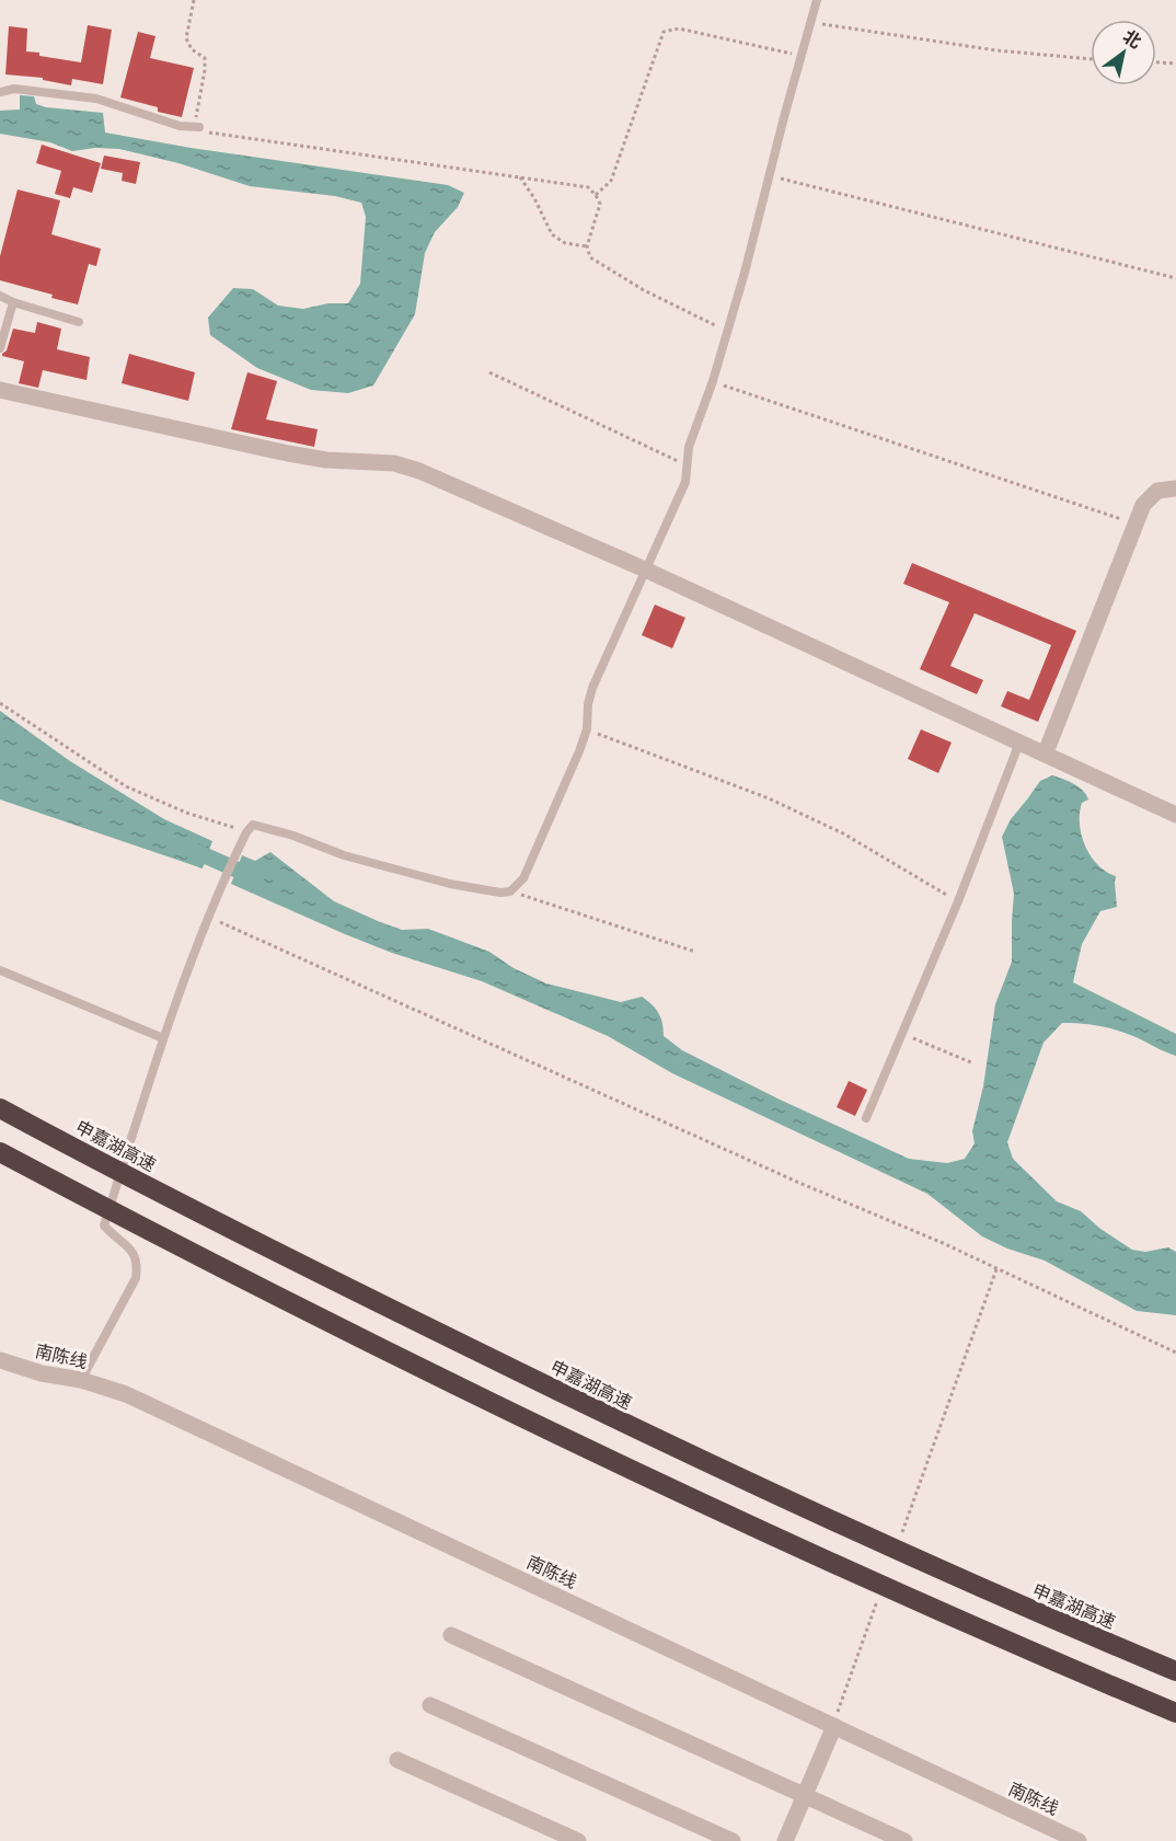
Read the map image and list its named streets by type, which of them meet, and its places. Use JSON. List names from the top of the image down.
{
  "streets": {
    "highway": ["申嘉湖高速"],
    "street": ["南陈线"]
  },
  "north": "top right"
}
